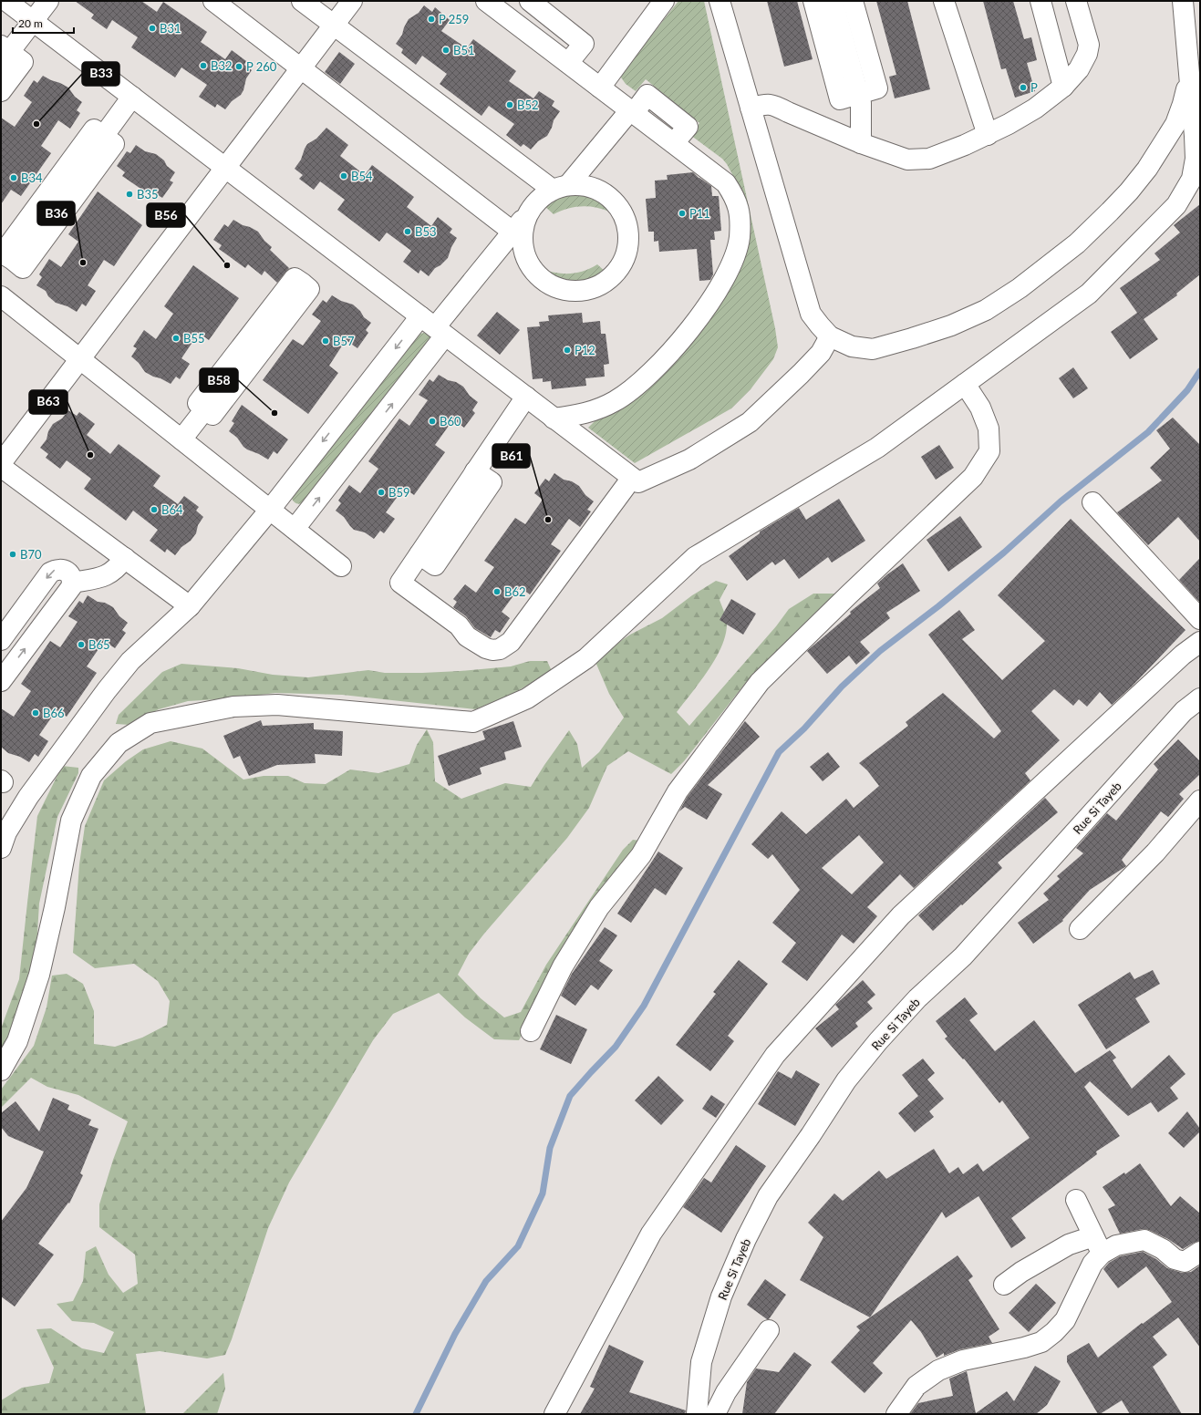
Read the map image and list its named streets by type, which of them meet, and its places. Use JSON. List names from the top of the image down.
{
  "streets": {
    "street": ["Rue Si Tayeb"]
  },
  "places": [
    "P 259",
    "B31",
    "B51",
    "B32",
    "P 260",
    "P",
    "B52",
    "B33",
    "B54",
    "B34",
    "B35",
    "P11",
    "B53",
    "B36",
    "B56",
    "B55",
    "B57",
    "P12",
    "B58",
    "B60",
    "B63",
    "B59",
    "B64",
    "B61",
    "B70",
    "B62",
    "B65",
    "B66"
  ],
  "scale_bar": "20 m"
}
